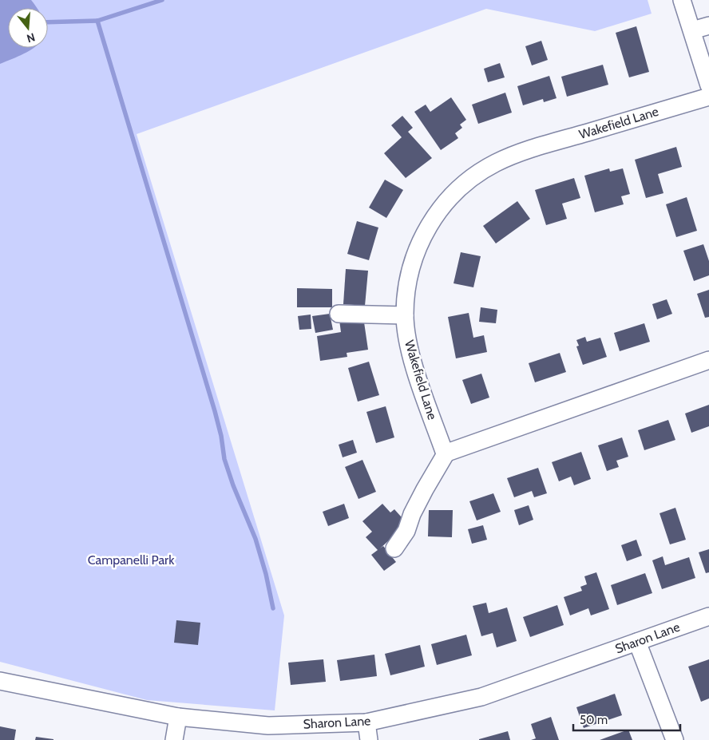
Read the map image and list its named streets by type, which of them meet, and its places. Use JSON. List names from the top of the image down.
{
  "streets": {
    "street": ["Wakefield Lane", "Sharon Lane"]
  },
  "parks": ["Campanelli Park"],
  "scale_bar": "50 m",
  "north": "bottom"
}
